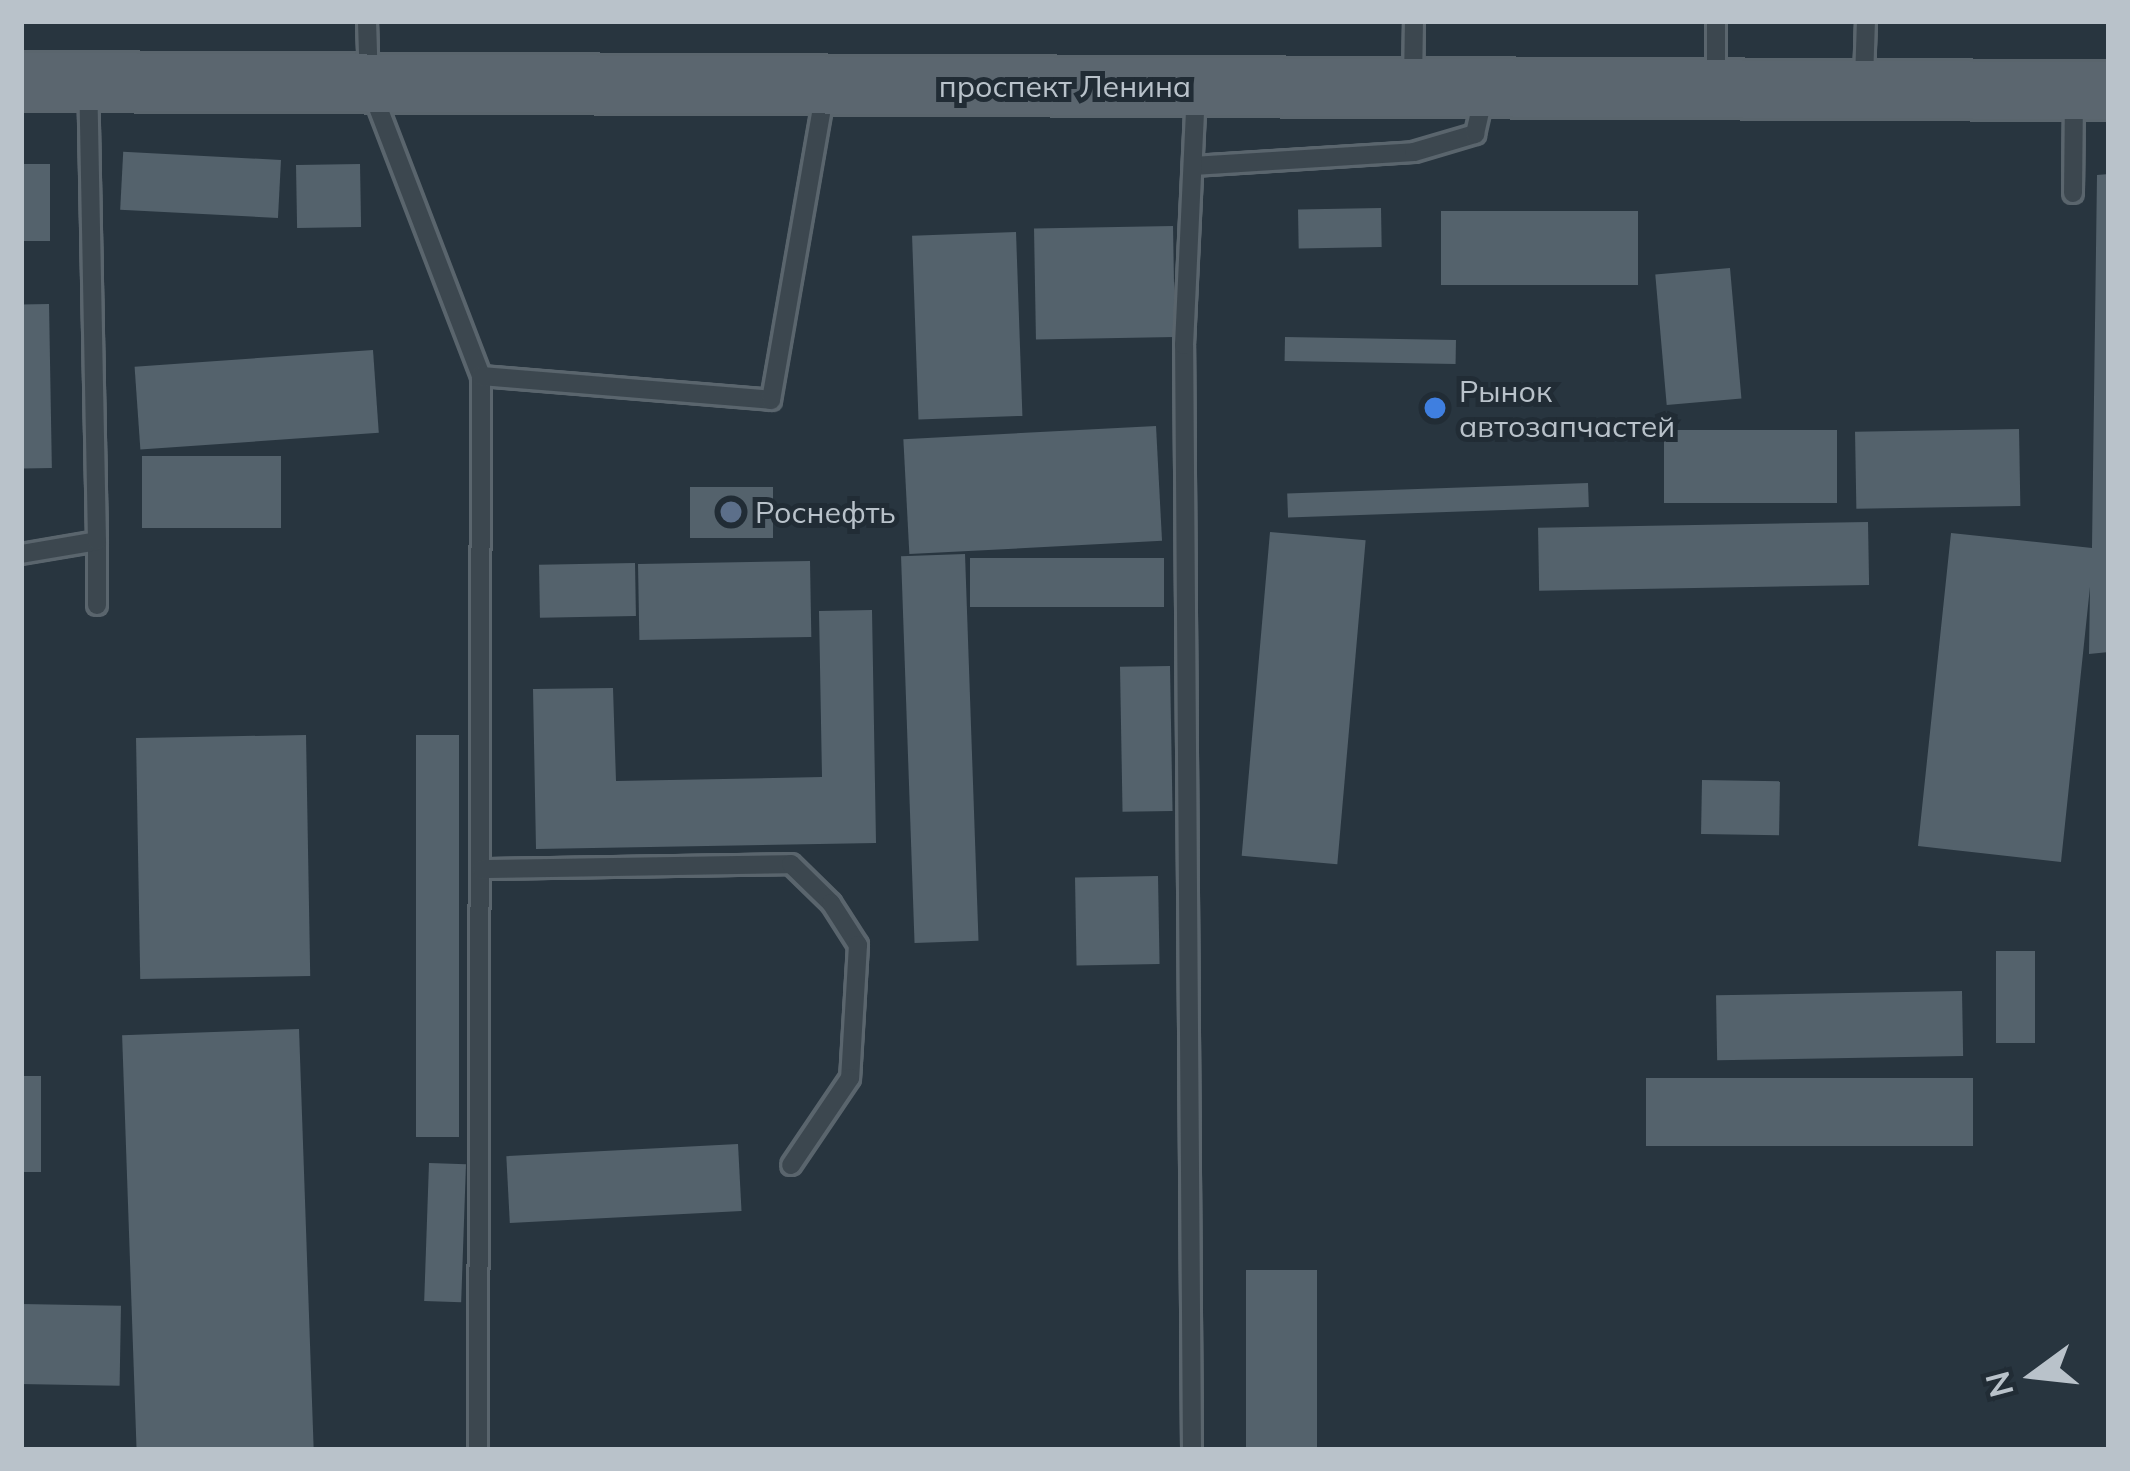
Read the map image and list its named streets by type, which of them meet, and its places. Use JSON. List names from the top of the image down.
{
  "streets": {
    "main road": ["проспект Ленина"]
  },
  "places": ["Рынок автозапчастей", "Роснефть"],
  "north": "left"
}
